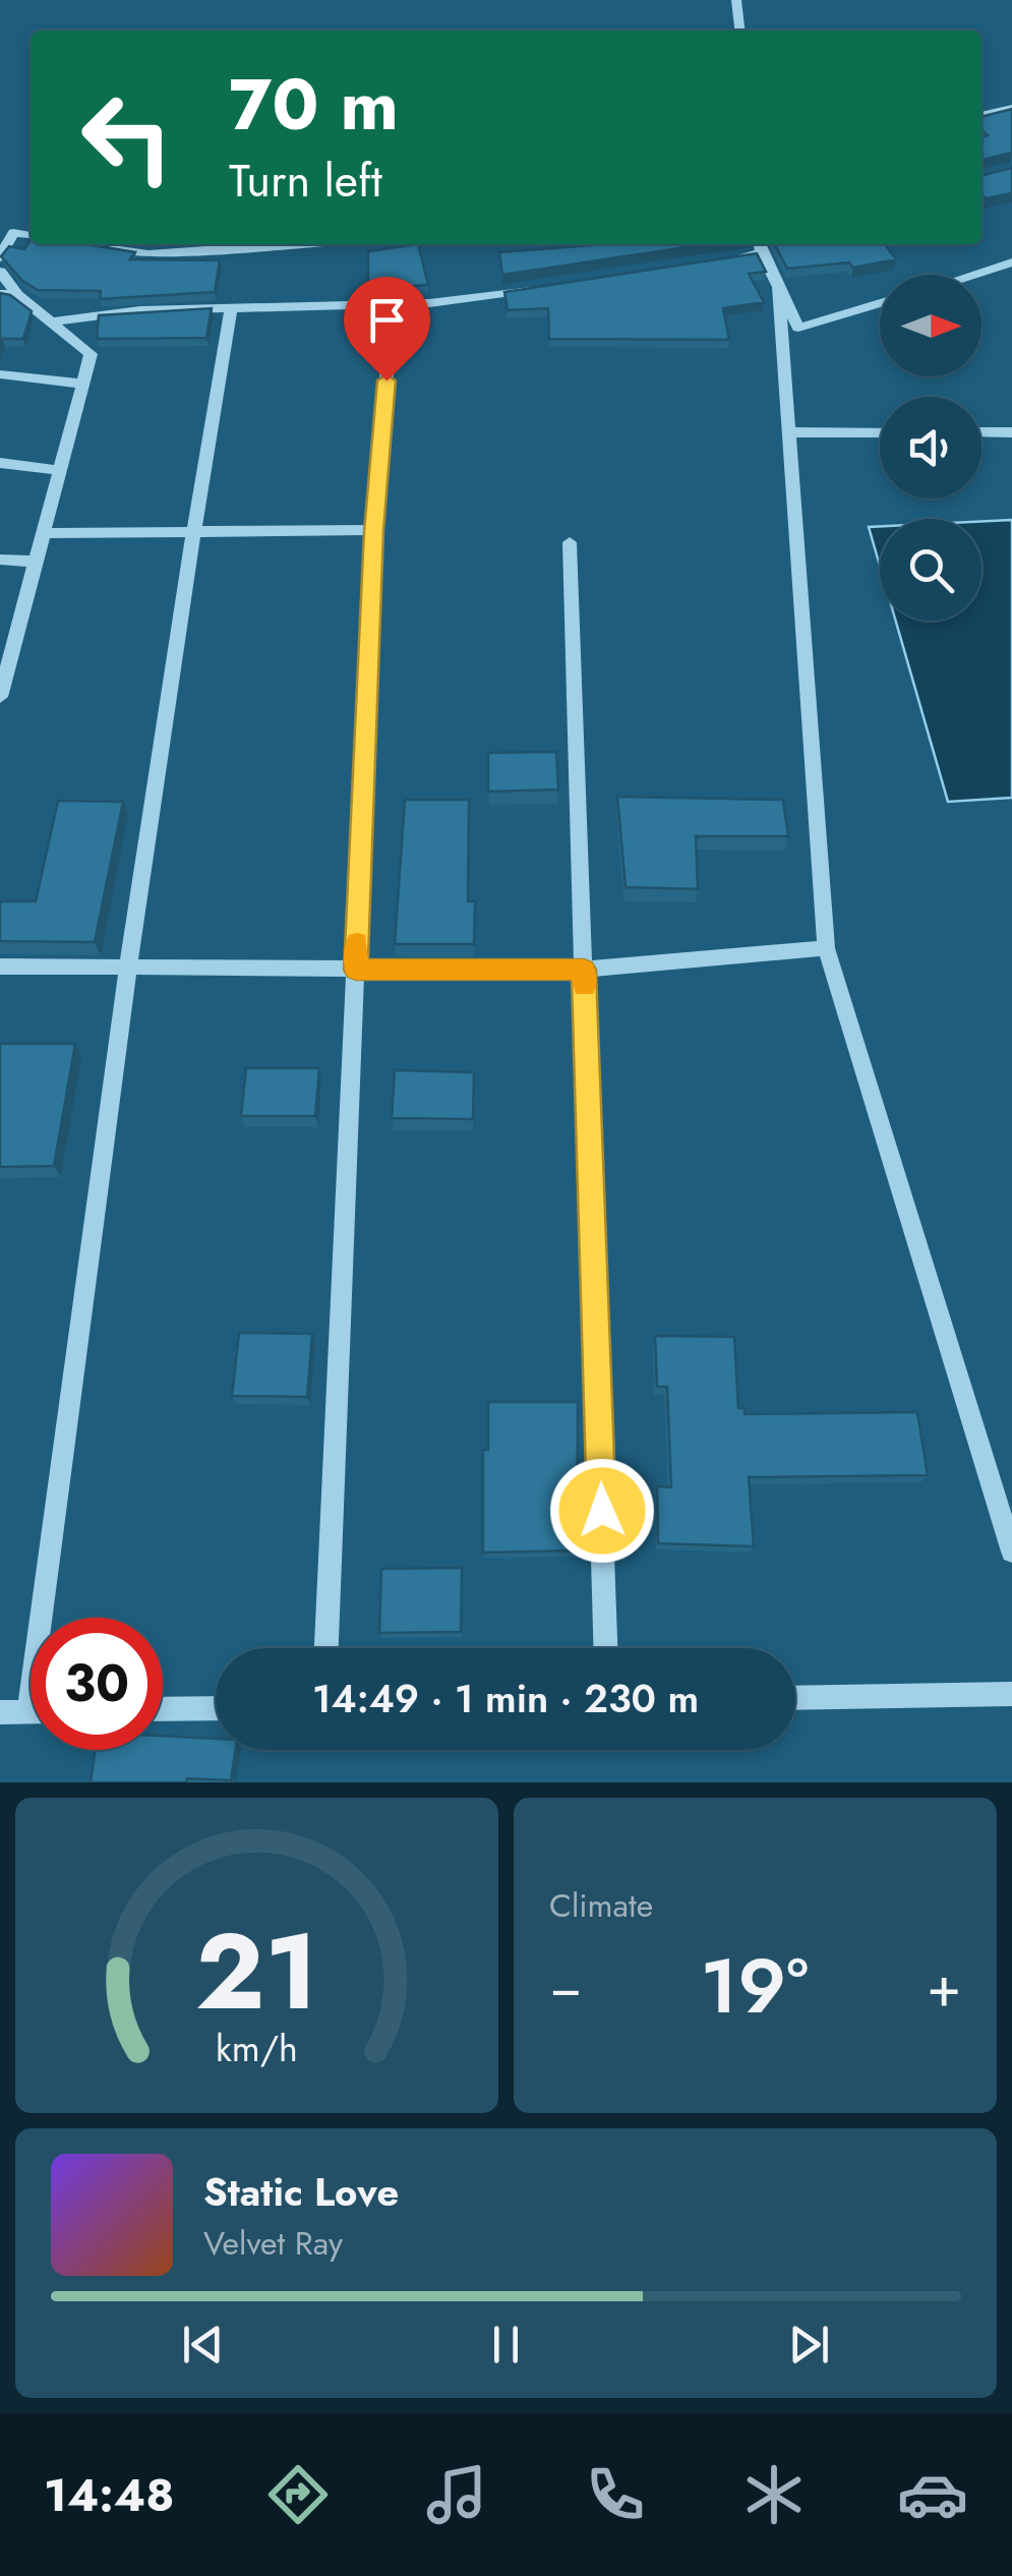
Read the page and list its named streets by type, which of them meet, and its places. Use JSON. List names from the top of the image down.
{
  "north": "right",
  "page": {
    "turn": ["70 m", "Turn left"],
    "limit": "30",
    "trip": "14:49 · 1 min · 230 m",
    "tile": "Climate",
    "heat": ["−", "19°", "+"],
    "song": ["Static Love", "Velvet Ray"],
    "tabs": "14:48",
    "gauge": ["21", "km/h"]
  }
}
